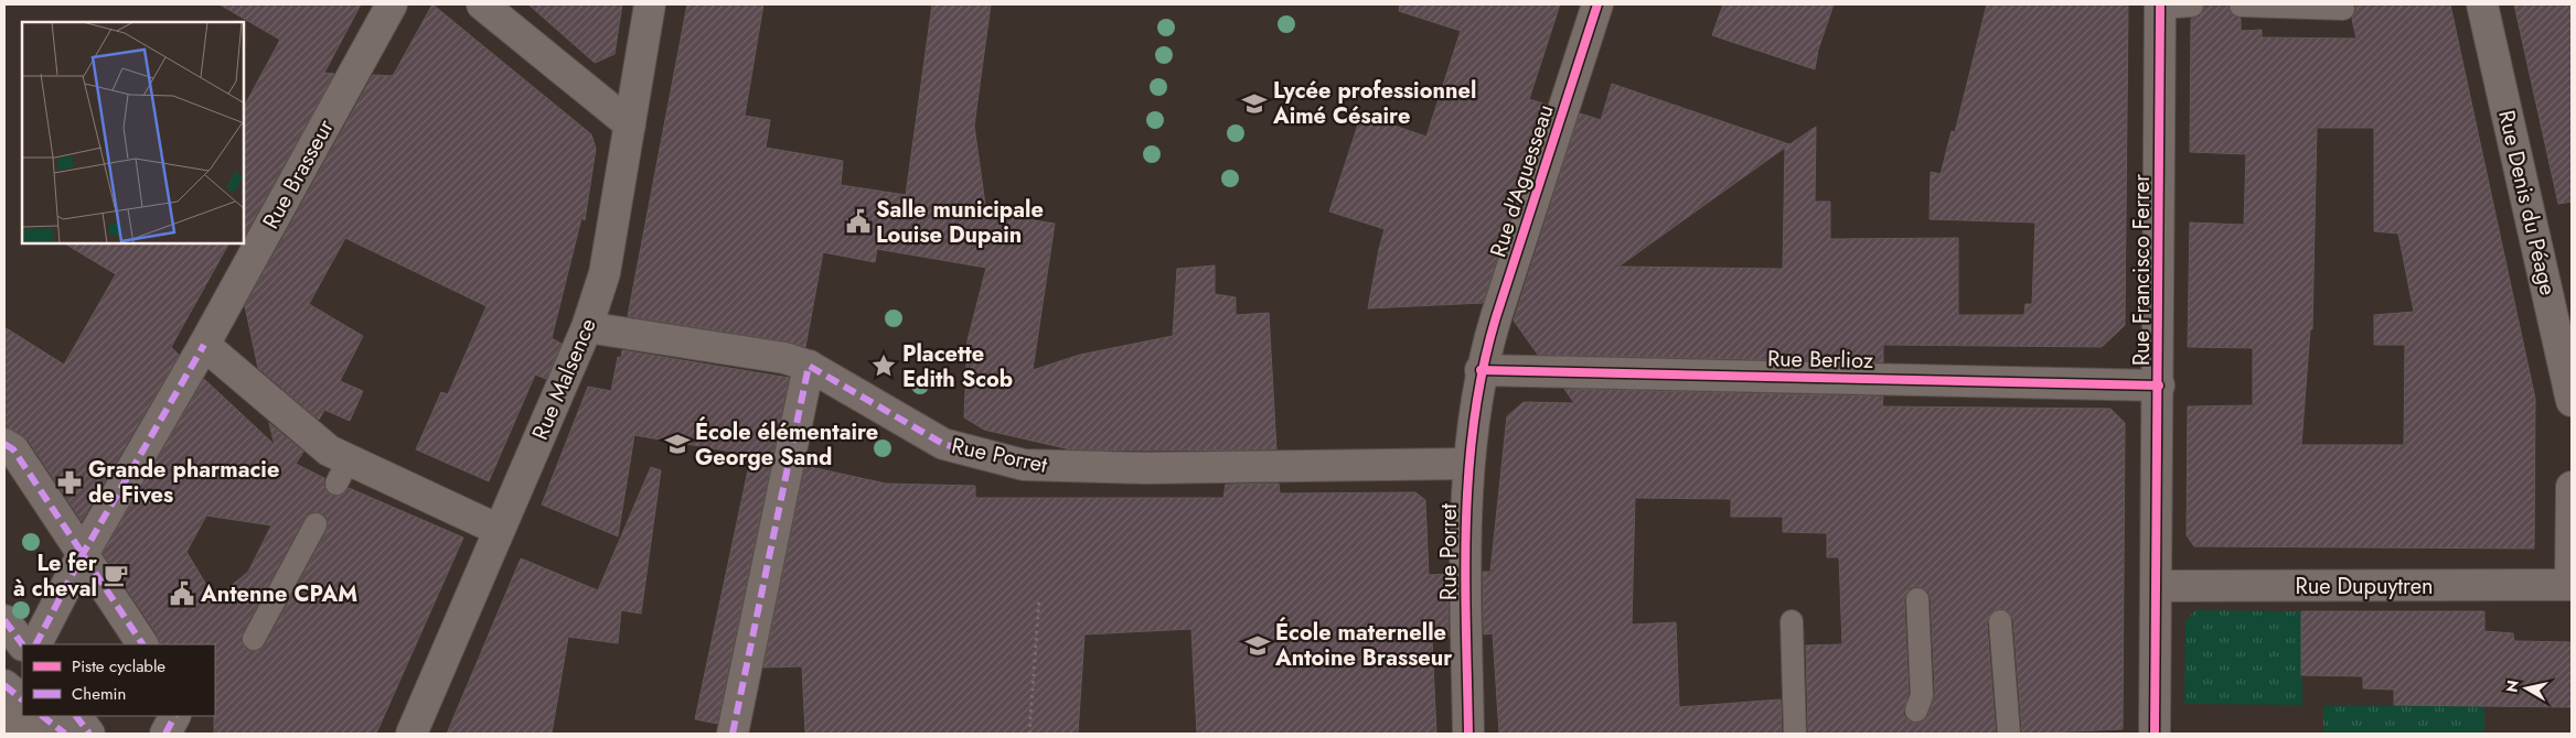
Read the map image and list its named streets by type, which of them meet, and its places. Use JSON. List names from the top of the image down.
{
  "streets": {
    "street": [
      "Rue Brasseur",
      "Rue d'Aguesseau",
      "Rue Denis du Péage",
      "Rue Francisco Ferrer",
      "Rue Berlioz",
      "Rue Malsence",
      "Rue Porret",
      "Rue Dupuytren"
    ]
  },
  "crossings": [
    ["Rue d'Aguesseau", "Rue Berlioz"],
    ["Rue d'Aguesseau", "Rue Porret"],
    ["Rue Francisco Ferrer", "Rue Berlioz"],
    ["Rue Francisco Ferrer", "Rue Dupuytren"],
    ["Rue Berlioz", "Rue Porret"],
    ["Rue Malsence", "Rue Porret"]
  ],
  "places": {
    "school or university": ["Lycée professionnel Aimé Césaire", "École élémentaire George Sand", "École maternelle Antoine Brasseur"],
    "public building": ["Salle municipale Louise Dupain", "Antenne CPAM"],
    "place": ["Placette Edith Scob"],
    "pharmacy": ["Grande pharmacie de Fives"],
    "cafe": ["Le fer à cheval"]
  },
  "legend": ["Piste cyclable", "Chemin"],
  "north": "left"
}
